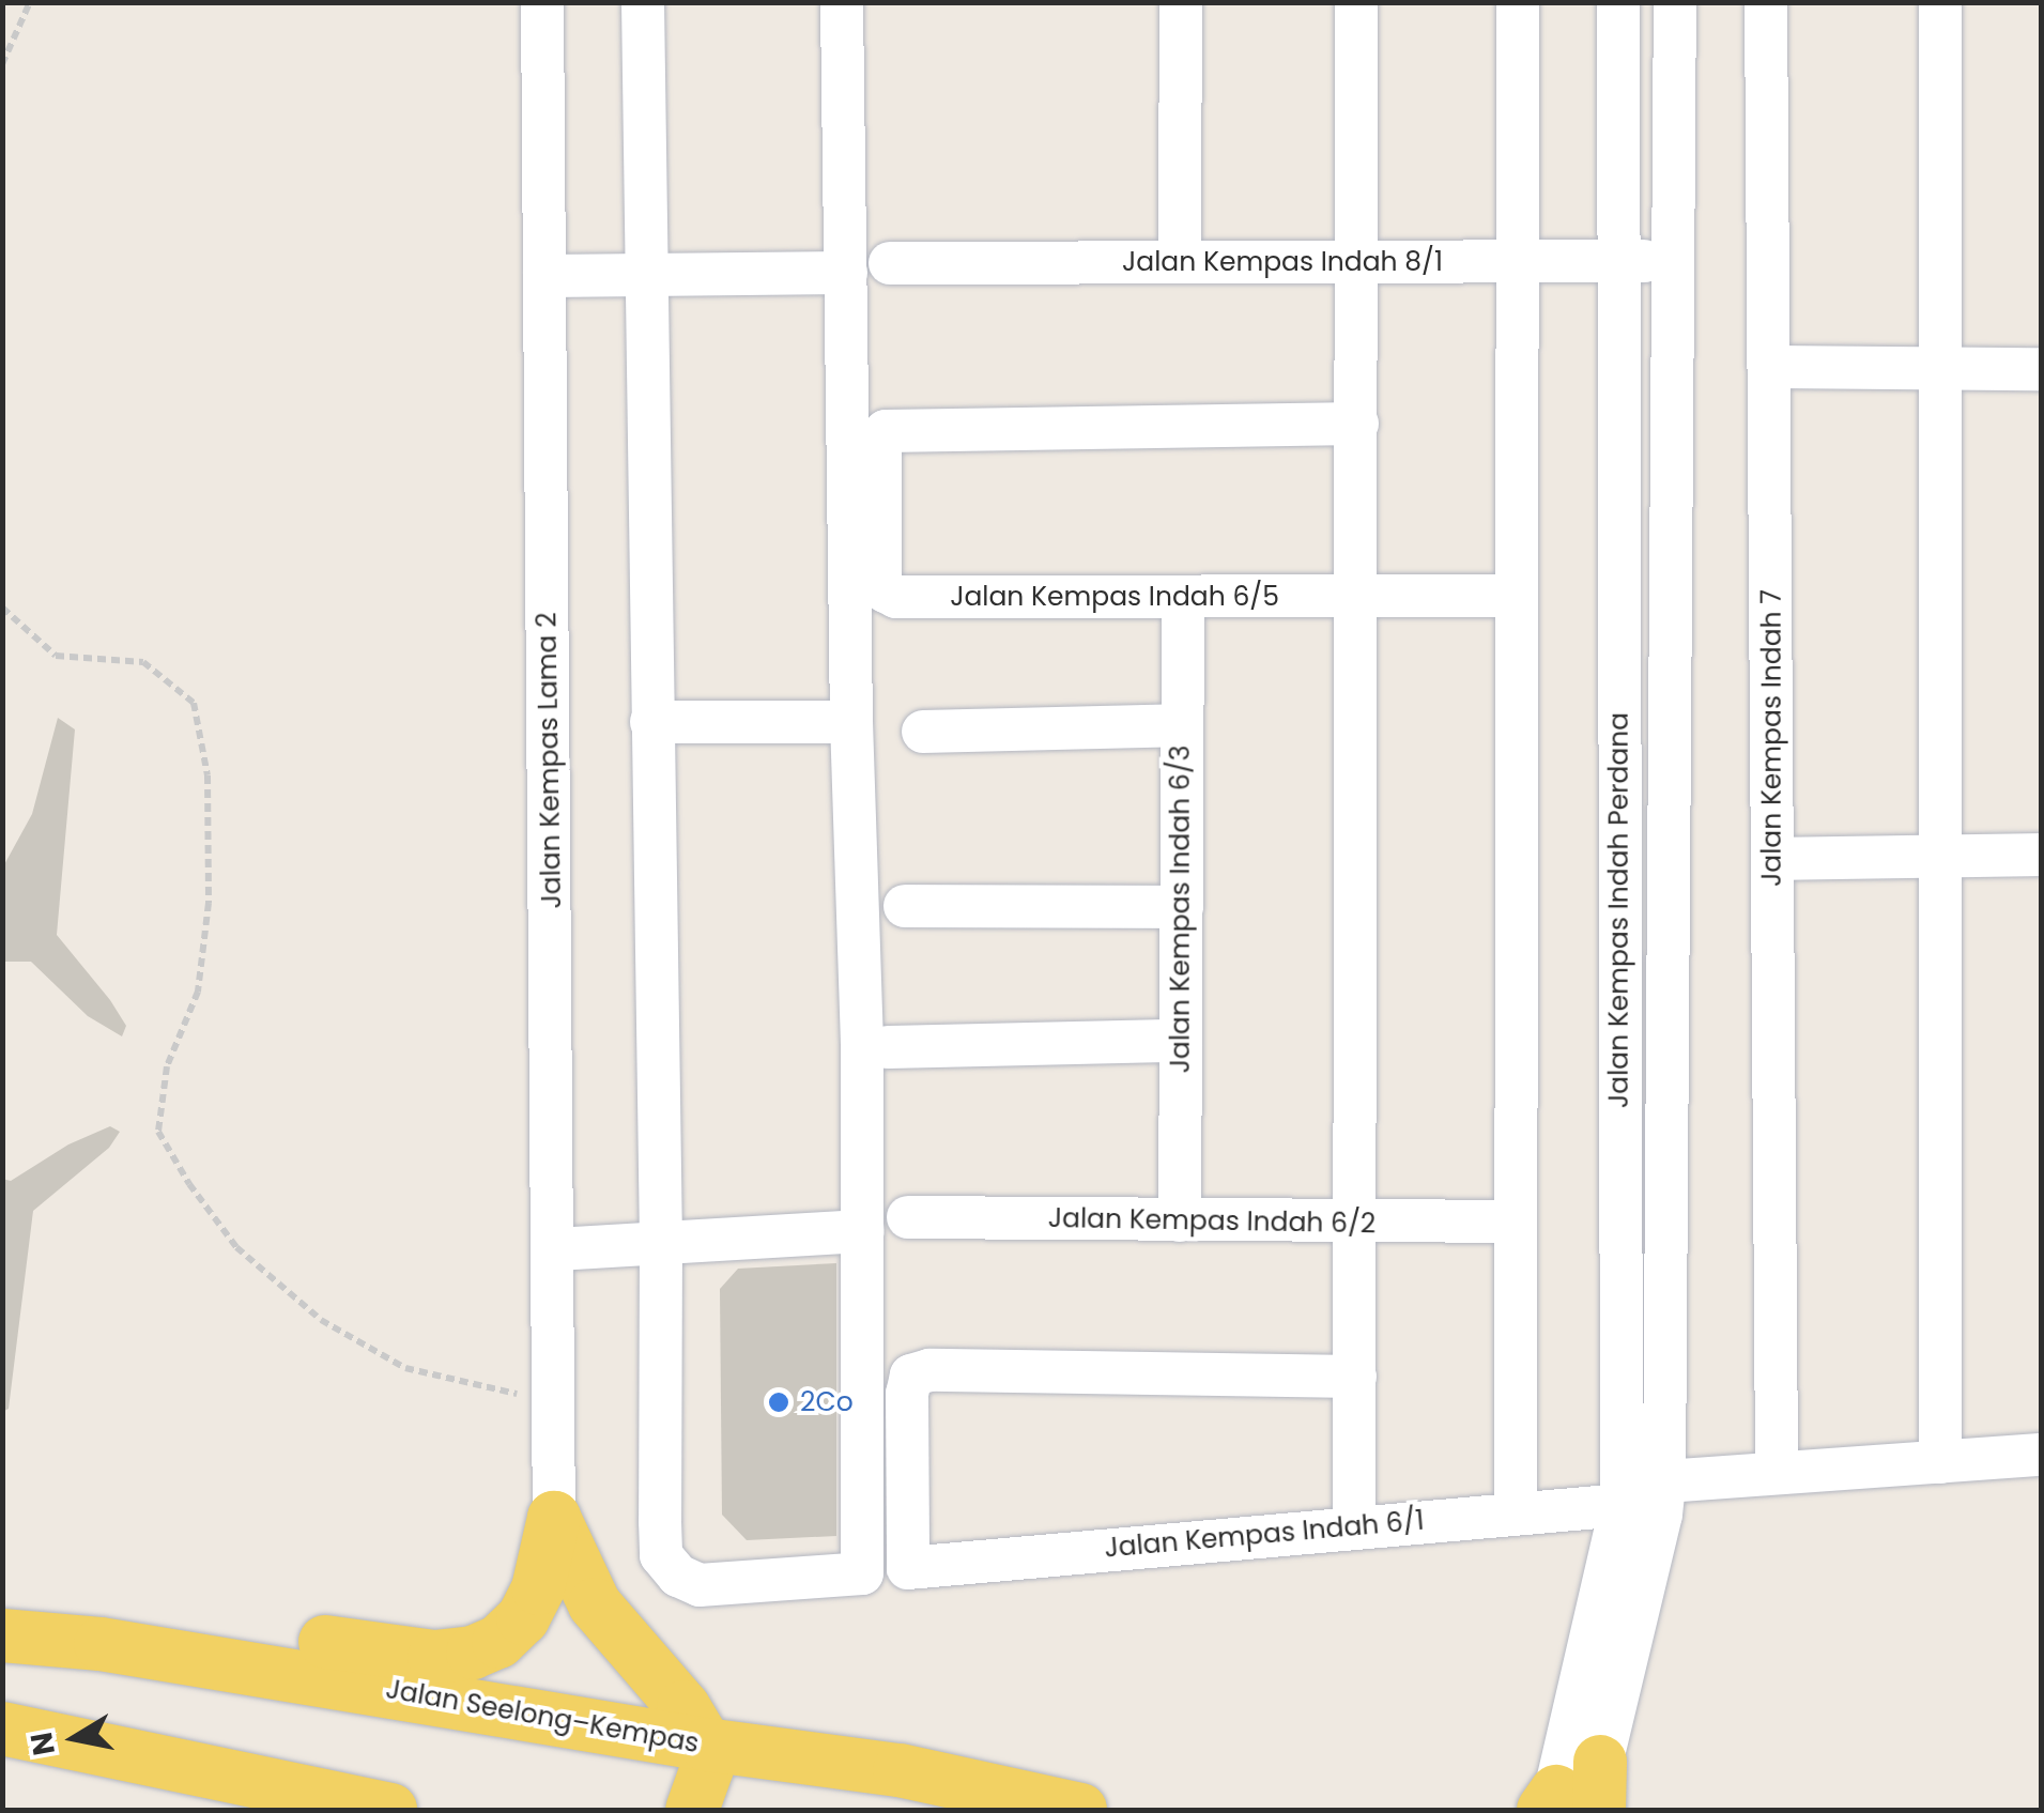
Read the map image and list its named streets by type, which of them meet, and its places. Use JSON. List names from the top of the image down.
{
  "streets": {
    "main road": ["Jalan Seelong–Kempas"],
    "street": [
      "Jalan Kempas Indah 8/1",
      "Jalan Kempas Indah 6/5",
      "Jalan Kempas Indah 7",
      "Jalan Kempas Lama 2",
      "Jalan Kempas Indah 6/3",
      "Jalan Kempas Indah Perdana",
      "Jalan Kempas Indah 6/2",
      "Jalan Kempas Indah 6/1"
    ]
  },
  "crossings": [
    ["Jalan Kempas Indah 8/1", "Jalan Kempas Indah Perdana"],
    ["Jalan Kempas Indah 6/5", "Jalan Kempas Indah 6/3"],
    ["Jalan Kempas Indah 6/3", "Jalan Kempas Indah 6/2"],
    ["Jalan Kempas Indah Perdana", "Jalan Kempas Indah 6/1"]
  ],
  "places": ["2Co"],
  "north": "left"
}
